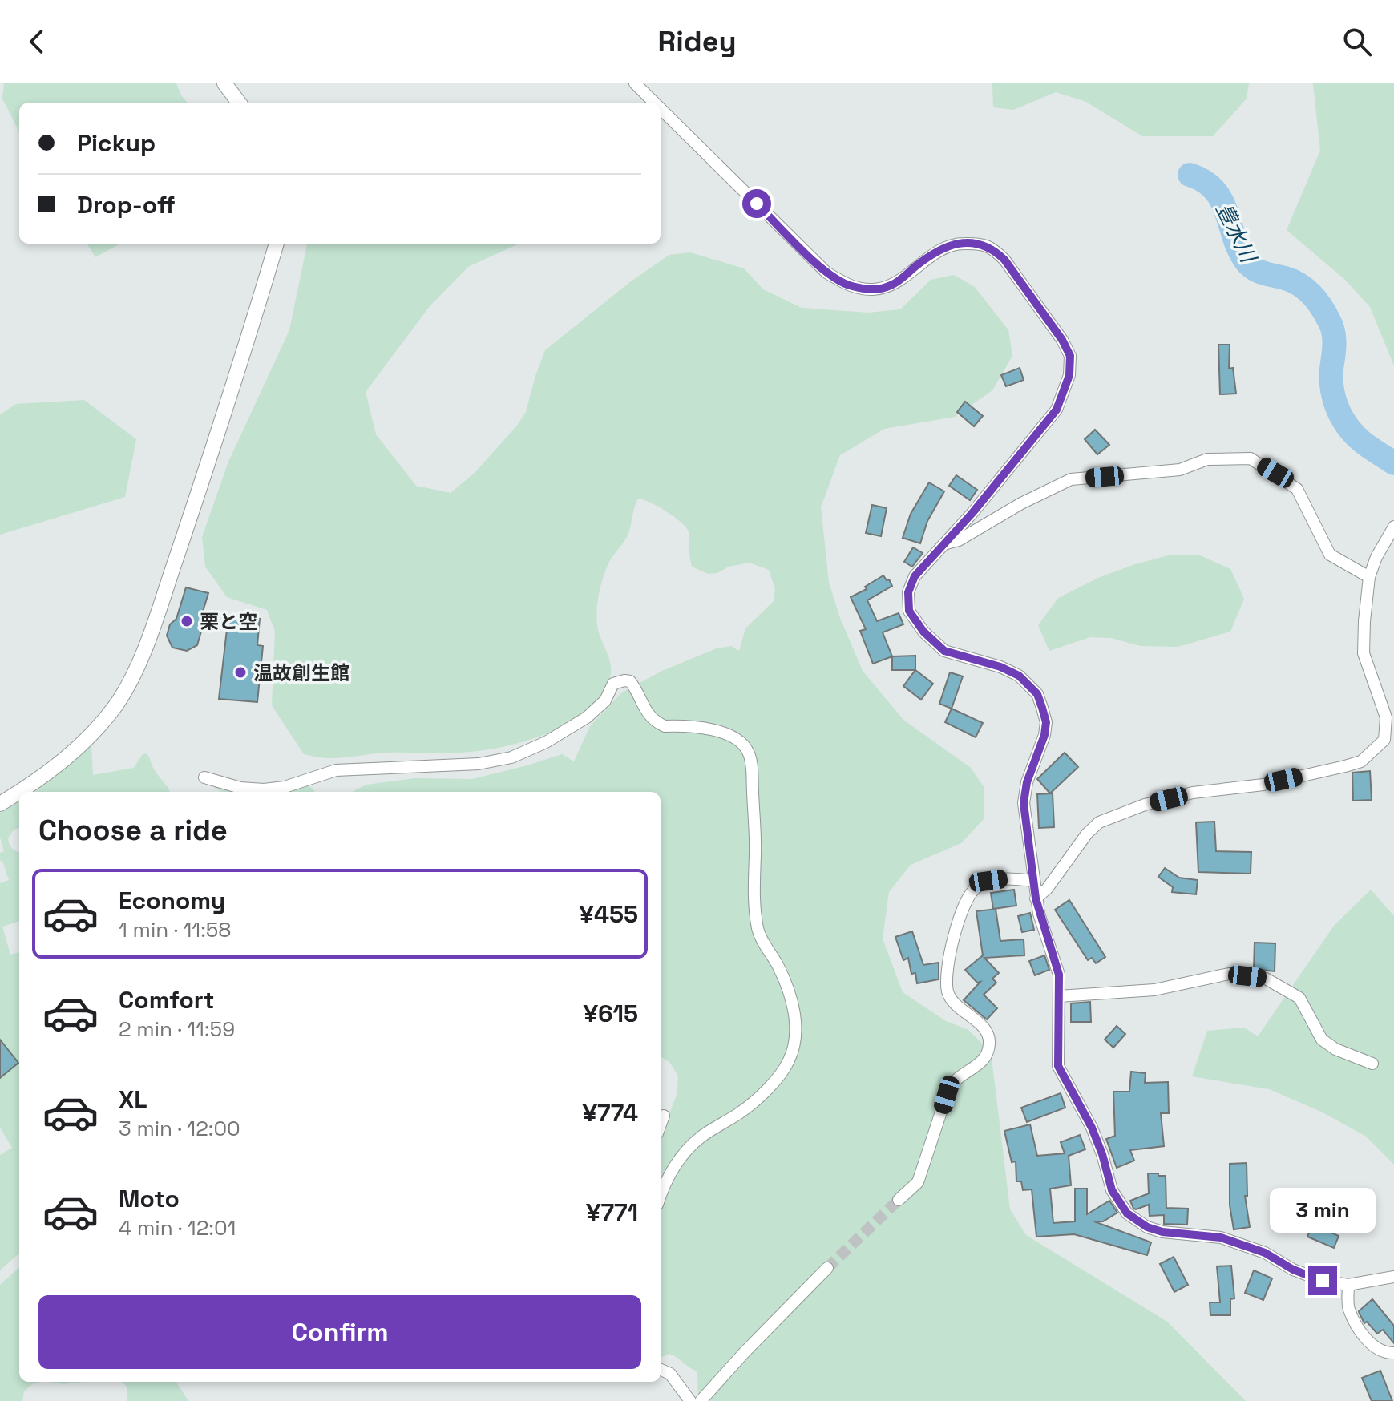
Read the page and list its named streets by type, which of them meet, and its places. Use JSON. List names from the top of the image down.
{
  "water": ["豊水川"],
  "places": ["栗と空", "温故創生館"],
  "page": {
    "header": "Ridey",
    "banner": ["Pickup", "Drop-off"],
    "heading": "Choose a ride",
    "list": [
      {
        "name": "Economy",
        "note": "1 min · 11:58",
        "value": "¥455"
      },
      {
        "name": "Comfort",
        "note": "2 min · 11:59",
        "value": "¥615"
      },
      {
        "name": "XL",
        "note": "3 min · 12:00",
        "value": "¥774"
      },
      {
        "name": "Moto",
        "note": "4 min · 12:01",
        "value": "¥771"
      }
    ],
    "bubble": "3 min",
    "buttons": "Confirm"
  }
}
